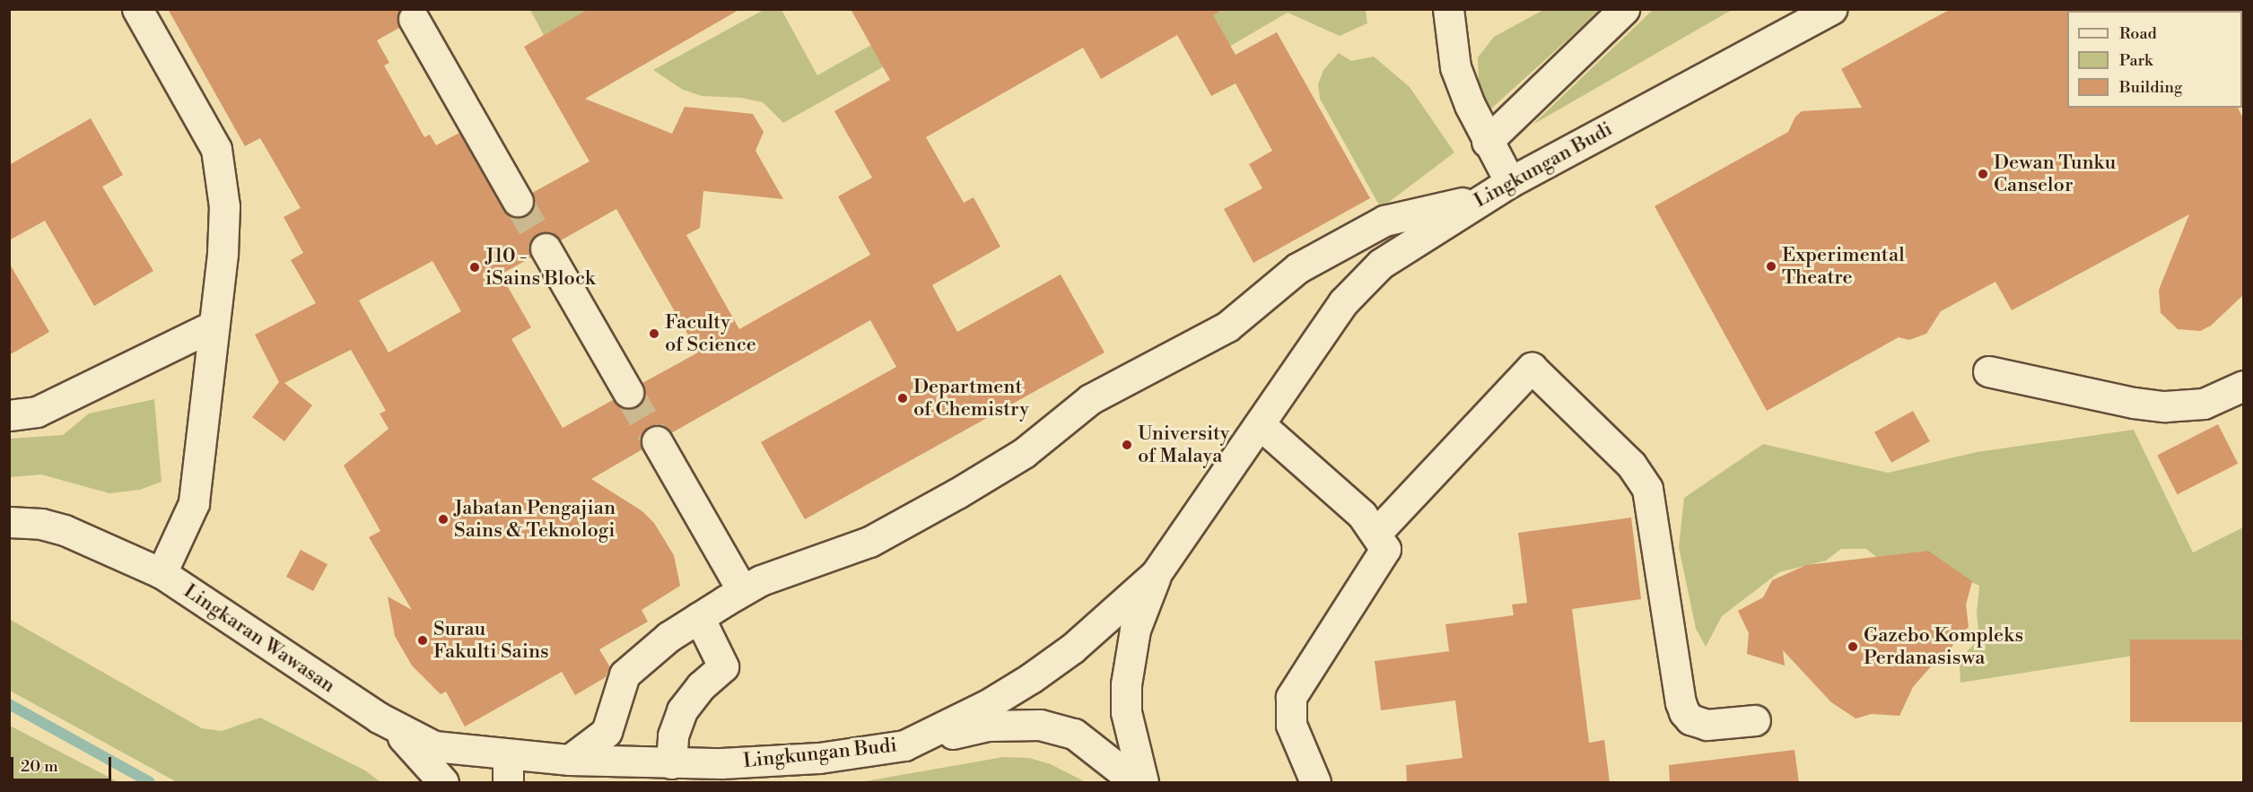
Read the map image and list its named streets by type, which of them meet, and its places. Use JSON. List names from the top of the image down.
{
  "streets": {
    "street": ["Lingkungan Budi", "Lingkaran Wawasan"]
  },
  "places": [
    "Dewan Tunku Canselor",
    "Experimental Theatre",
    "J10 - iSains Block",
    "Faculty of Science",
    "Department of Chemistry",
    "University of Malaya",
    "Jabatan Pengajian Sains & Teknologi",
    "Surau Fakulti Sains",
    "Gazebo Kompleks Perdanasiswa"
  ],
  "legend": ["Road", "Park", "Building"],
  "scale_bar": "20 m"
}
